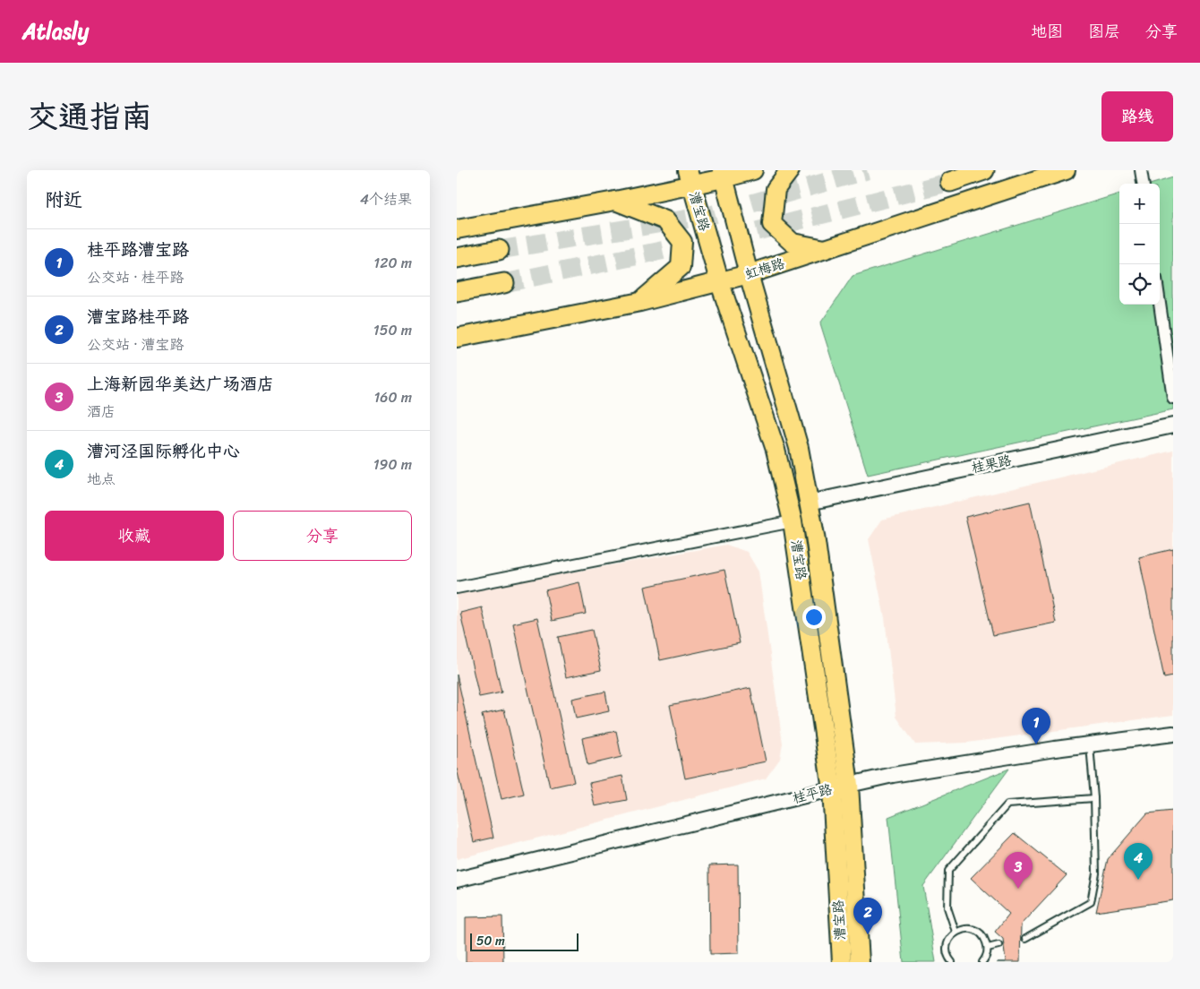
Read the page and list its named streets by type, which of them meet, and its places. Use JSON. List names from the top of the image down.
{
  "streets": {
    "main road": ["漕宝路", "虹梅路"],
    "street": ["桂果路", "桂平路"]
  },
  "crossings": [
    ["漕宝路", "虹梅路"],
    ["漕宝路", "桂果路"],
    ["漕宝路", "桂平路"]
  ],
  "scale_bar": "50 m",
  "page": {
    "header": "Atlasly",
    "nav": ["地图", "图层", "分享"],
    "title": "交通指南",
    "buttons": [
      "路线",
      ["收藏", "分享"]
    ],
    "heading": ["附近", "4个结果"],
    "map_buttons": ["+", "−"],
    "list": [
      {
        "mark": "1",
        "name": "桂平路漕宝路",
        "note": "公交站 · 桂平路",
        "value": "120 m"
      },
      {
        "mark": "2",
        "name": "漕宝路桂平路",
        "note": "公交站 · 漕宝路",
        "value": "150 m"
      },
      {
        "mark": "3",
        "name": "上海新园华美达广场酒店",
        "note": "酒店",
        "value": "160 m"
      },
      {
        "mark": "4",
        "name": "漕河泾国际孵化中心",
        "note": "地点",
        "value": "190 m"
      }
    ],
    "pins": [
      "1",
      "4",
      "3",
      "2"
    ],
    "scale": "50 m"
  }
}
